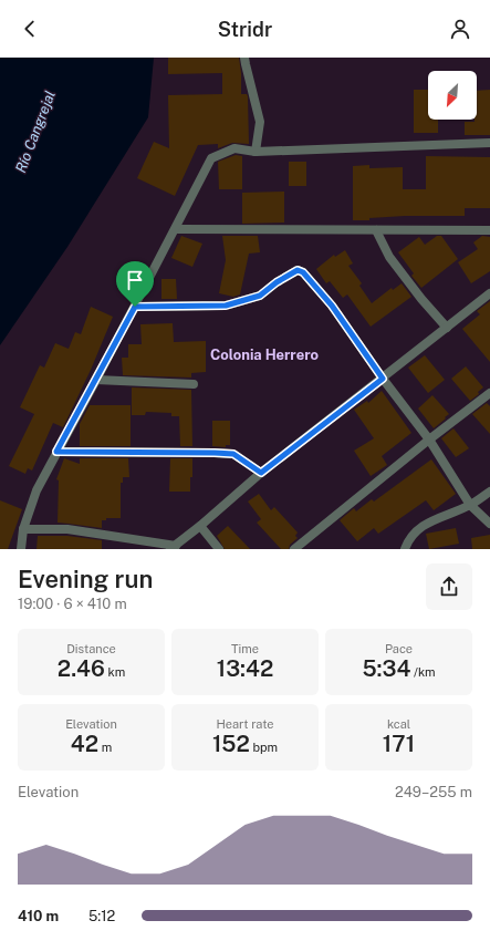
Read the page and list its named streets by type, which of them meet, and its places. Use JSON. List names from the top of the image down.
{
  "districts": ["Colonia Herrero"],
  "water": ["Río Cangrejal"],
  "north": "bottom left",
  "page": {
    "header": "Stridr",
    "heading": ["Evening run", "19:00 · 6 × 410 m"],
    "stats": [
      ["Distance", "2.46 km"],
      ["Time", "13:42"],
      ["Pace", "5:34 /km"],
      ["Elevation", "42 m"],
      ["Heart rate", "152 bpm"],
      ["kcal", "171"]
    ],
    "chart": ["Elevation", "249–255 m"],
    "list": [
      {
        "name": "410 m",
        "note": "5:12"
      }
    ]
  }
}
